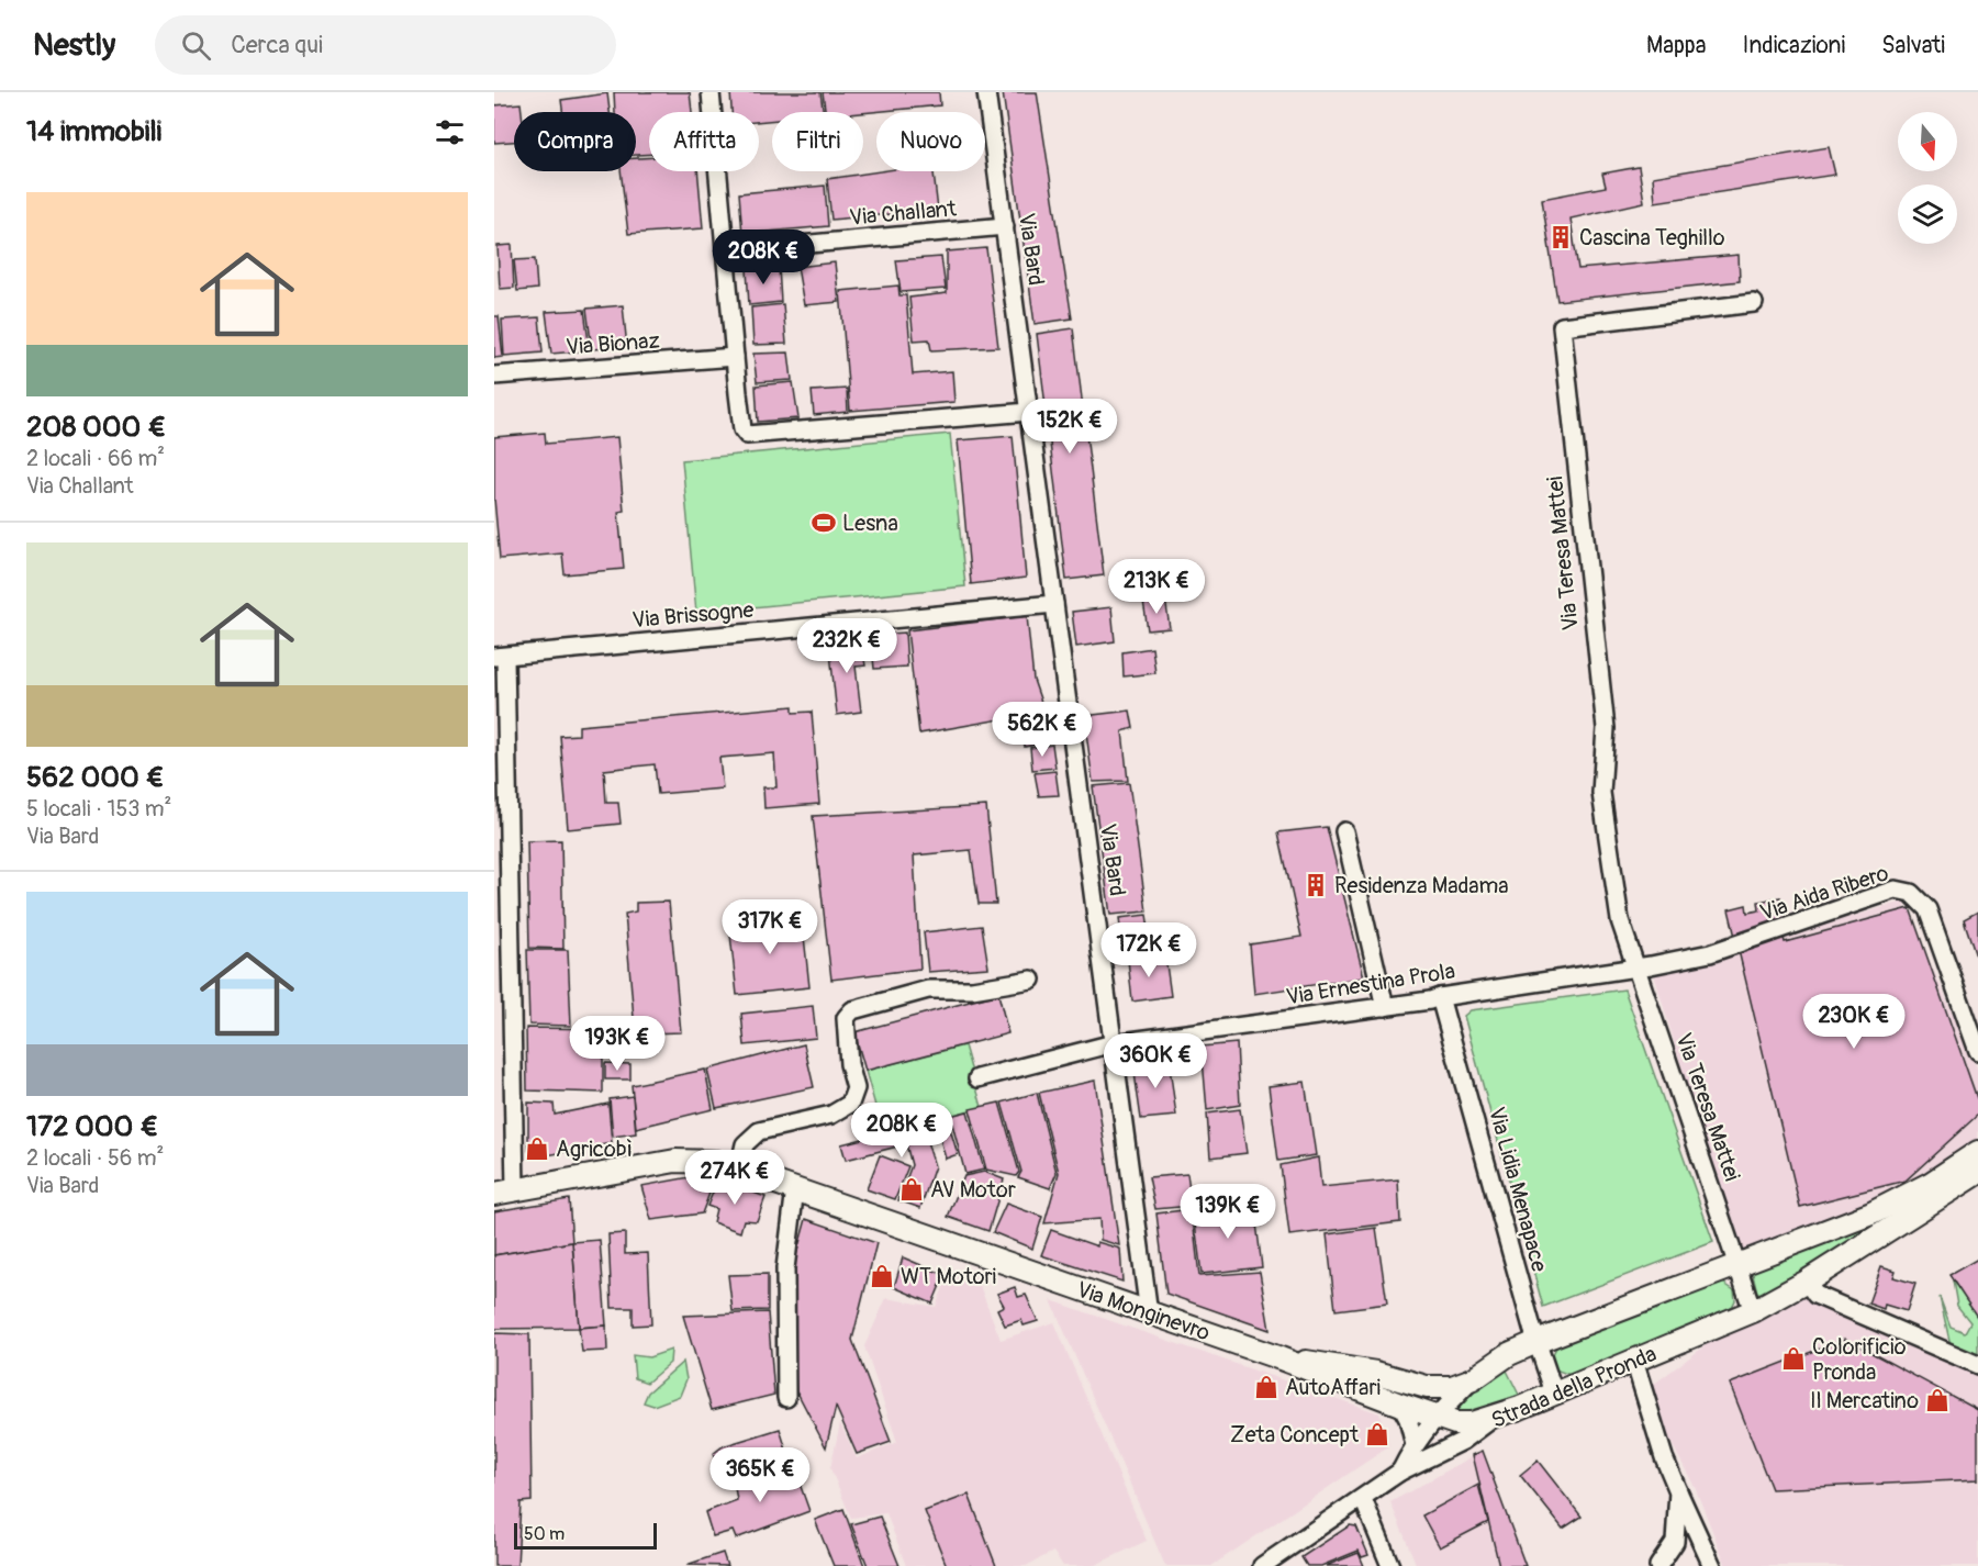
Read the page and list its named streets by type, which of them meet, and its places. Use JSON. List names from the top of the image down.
{
  "streets": {
    "street": [
      "Via Challant",
      "Via Bard",
      "Via Bionaz",
      "Via Teresa Mattei",
      "Via Brissogne",
      "Via Aida Ribero",
      "Via Ernestina Prola",
      "Via Lidia Menapace",
      "Via Monginevro",
      "Strada della Pronda"
    ]
  },
  "crossings": [
    ["Via Challant", "Via Bard"],
    ["Via Bard", "Via Brissogne"],
    ["Via Bard", "Via Ernestina Prola"],
    ["Via Bard", "Via Monginevro"],
    ["Via Teresa Mattei", "Via Aida Ribero"],
    ["Via Teresa Mattei", "Via Ernestina Prola"],
    ["Via Aida Ribero", "Via Ernestina Prola"],
    ["Via Ernestina Prola", "Via Lidia Menapace"],
    ["Via Lidia Menapace", "Strada della Pronda"],
    ["Via Monginevro", "Strada della Pronda"]
  ],
  "places": {
    "building": ["Cascina Teghillo", "Residenza Madama"],
    "sports": ["Lesna"],
    "shop": [
      "Agricobì",
      "AV Motor",
      "WT Motori",
      "Colorificio Pronda",
      "AutoAffari",
      "Il Mercatino",
      "Zeta Concept"
    ]
  },
  "scale_bar": "50 m",
  "north": "bottom",
  "page": {
    "header": "Nestly",
    "search": "Cerca qui",
    "nav": ["Mappa", "Indicazioni", "Salvati"],
    "heading": "14 immobili",
    "chip": [
      "Compra",
      "Affitta",
      "Filtri",
      "Nuovo"
    ],
    "list": [
      {
        "name": "208 000 €",
        "note": "2 locali · 66 m² · Via Challant"
      },
      {
        "name": "562 000 €",
        "note": "5 locali · 153 m² · Via Bard"
      },
      {
        "name": "172 000 €",
        "note": "2 locali · 56 m² · Via Bard"
      }
    ],
    "price": [
      "208K €",
      "152K €",
      "213K €",
      "232K €",
      "562K €",
      "317K €",
      "172K €",
      "230K €",
      "193K €",
      "360K €",
      "208K €",
      "274K €",
      "139K €",
      "365K €"
    ],
    "scale": "50 m"
  }
}
